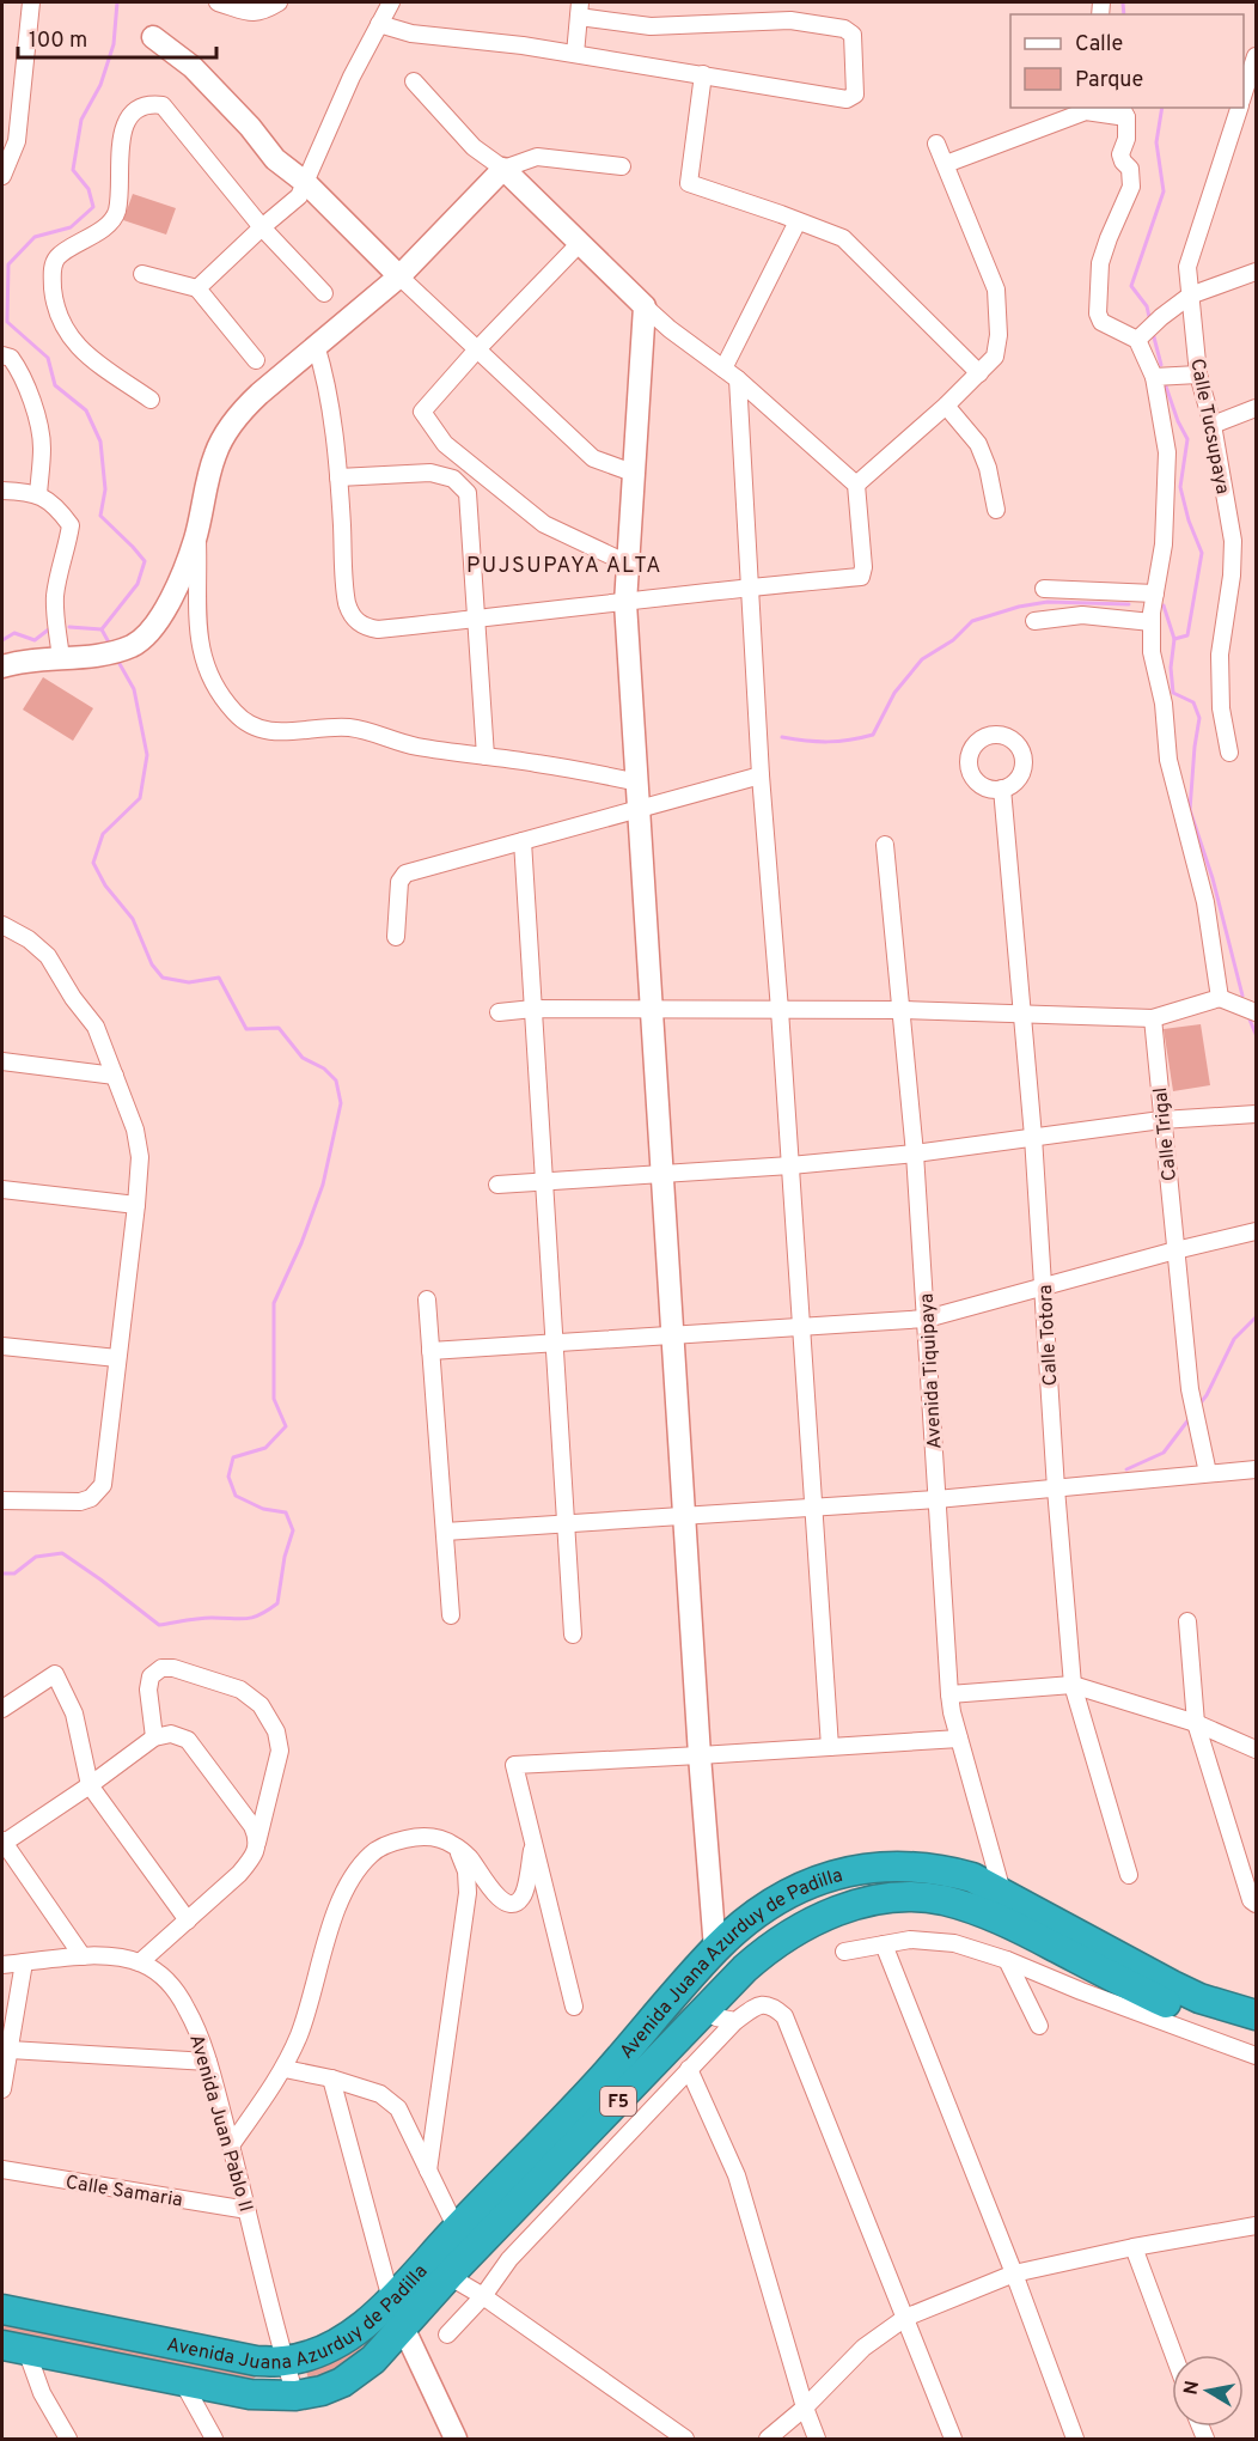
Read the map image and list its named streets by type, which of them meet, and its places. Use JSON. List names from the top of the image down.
{
  "streets": {
    "highway": ["Avenida Juana Azurduy de Padilla", "F5"],
    "street": [
      "Calle Tucsupaya",
      "Calle Trigal",
      "Calle Totora",
      "Avenida Tiquipaya",
      "Avenida Juan Pablo II",
      "Calle Samaria"
    ]
  },
  "crossings": [
    ["Avenida Tiquipaya", "Avenida Juana Azurduy de Padilla"],
    ["Avenida Juana Azurduy de Padilla", "Avenida Juan Pablo II"],
    ["Avenida Juan Pablo II", "Calle Samaria"]
  ],
  "districts": ["PUJSUPAYA ALTA"],
  "legend": ["Calle", "Parque"],
  "scale_bar": "100 m",
  "north": "left"
}
